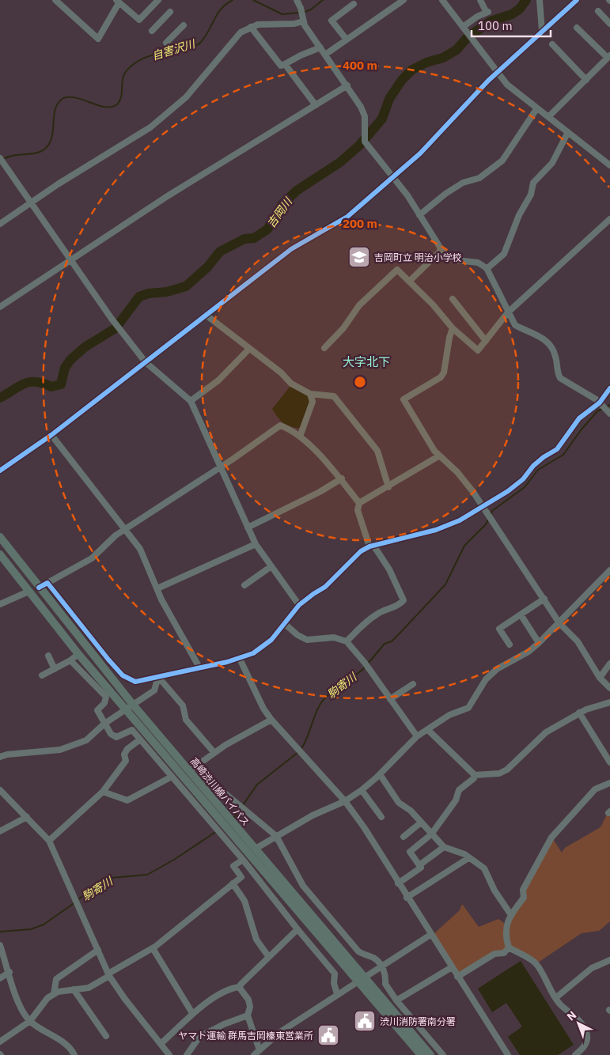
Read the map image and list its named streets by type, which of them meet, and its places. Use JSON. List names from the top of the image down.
{
  "streets": {
    "main road": ["高崎渋川線バイパス"]
  },
  "districts": ["大字北下"],
  "water": ["自害沢川", "吉岡川", "駒寄川"],
  "places": {
    "school or university": ["吉岡町立 明治小学校"],
    "public building": ["渋川消防署南分署", "ヤマト運輸 群馬吉岡榛東営業所"]
  },
  "scale_bar": "100 m",
  "north": "top left",
  "rings": ["400 m", "200 m"]
}
